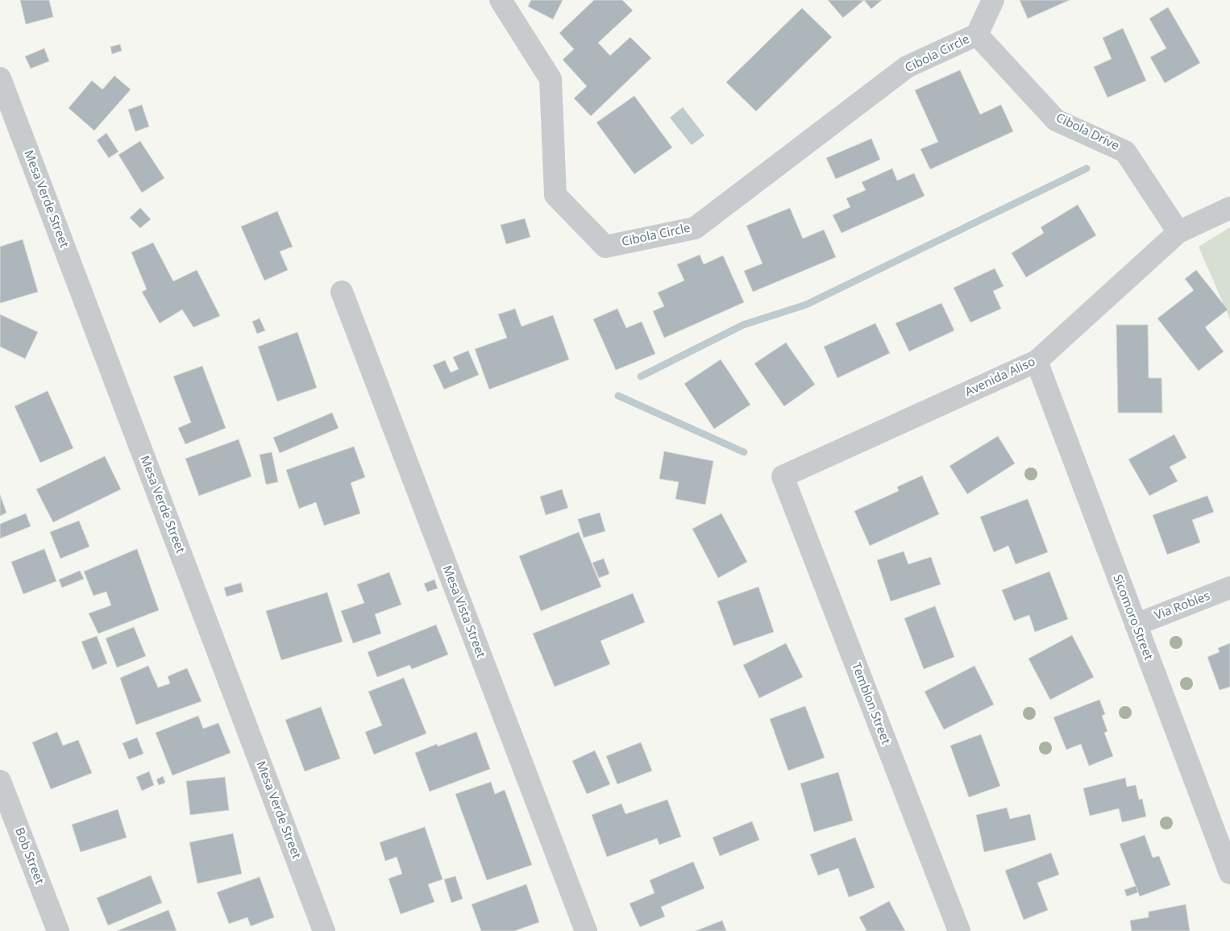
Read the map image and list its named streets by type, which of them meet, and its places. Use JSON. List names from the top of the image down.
{
  "streets": {
    "street": [
      "Cibola Circle",
      "Cibola Drive",
      "Mesa Verde Street",
      "Avenida Aliso",
      "Via Robles",
      "Mesa Vista Street",
      "Sicomoro Street",
      "Temblon Street",
      "Bob Street"
    ]
  },
  "crossings": [
    ["Cibola Circle", "Cibola Drive"],
    ["Cibola Drive", "Avenida Aliso"],
    ["Avenida Aliso", "Sicomoro Street"],
    ["Avenida Aliso", "Temblon Street"],
    ["Via Robles", "Sicomoro Street"]
  ]
}
